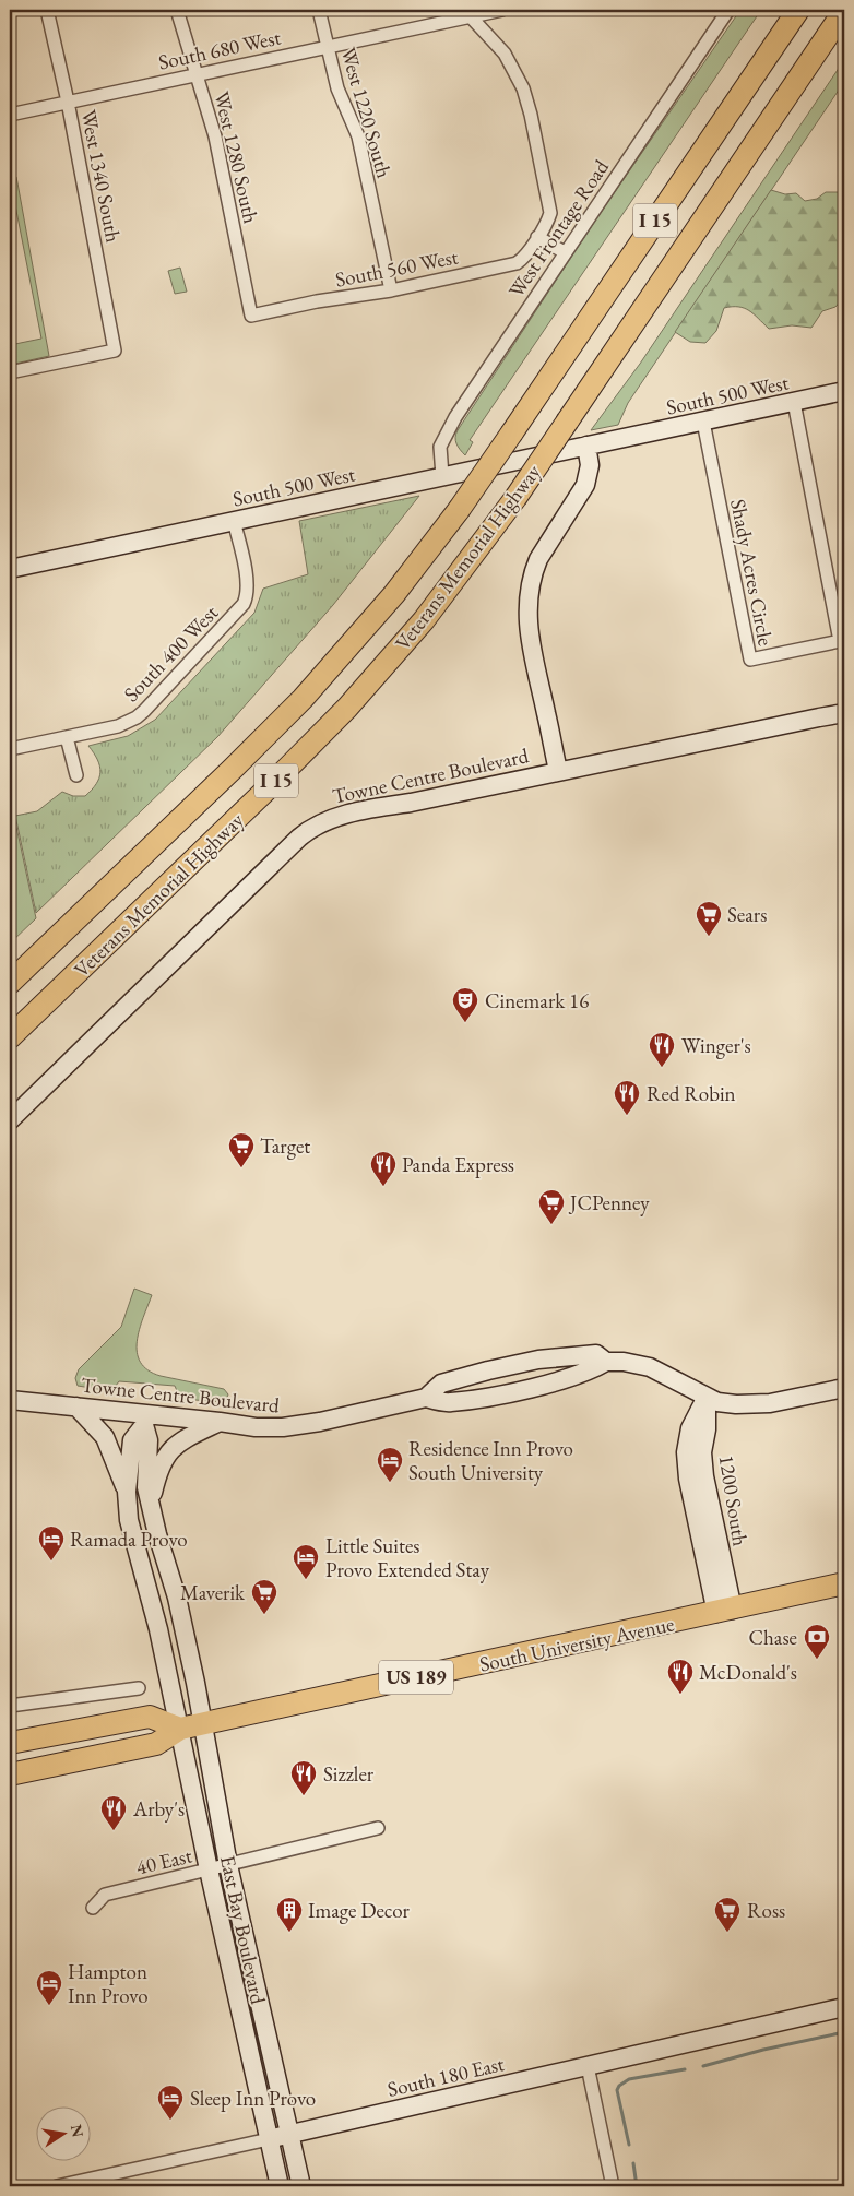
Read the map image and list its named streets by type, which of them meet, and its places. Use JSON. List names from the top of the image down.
{
  "streets": {
    "highway": [
      "I 15",
      "Veterans Memorial Highway",
      "South University Avenue",
      "US 189"
    ],
    "street": [
      "South 680 West",
      "West 1220 South",
      "West 1280 South",
      "West 1340 South",
      "West Frontage Road",
      "South 560 West",
      "South 500 West",
      "Shady Acres Circle",
      "South 400 West",
      "Towne Centre Boulevard",
      "1200 South",
      "40 East",
      "East Bay Boulevard",
      "South 180 East"
    ]
  },
  "crossings": [
    ["South 680 West", "West 1220 South"],
    ["South 680 West", "West 1280 South"],
    ["South 680 West", "West 1340 South"],
    ["South 680 West", "South 560 West"],
    ["West 1220 South", "South 560 West"],
    ["West 1280 South", "South 560 West"],
    ["West Frontage Road", "South 500 West"],
    ["South 500 West", "Shady Acres Circle"],
    ["South 500 West", "South 400 West"],
    ["Towne Centre Boulevard", "1200 South"],
    ["Towne Centre Boulevard", "East Bay Boulevard"],
    ["1200 South", "South University Avenue"],
    ["South University Avenue", "East Bay Boulevard"],
    ["40 East", "East Bay Boulevard"],
    ["East Bay Boulevard", "South 180 East"]
  ],
  "places": {
    "supermarket": [
      "Sears",
      "Target",
      "JCPenney",
      "Maverik",
      "Ross"
    ],
    "theatre": ["Cinemark 16"],
    "restaurant": [
      "Winger's",
      "Red Robin",
      "Panda Express",
      "McDonald's",
      "Sizzler",
      "Arby's"
    ],
    "hotel": [
      "Residence Inn Provo South University",
      "Ramada Provo",
      "Little Suites Provo Extended Stay",
      "Hampton Inn Provo",
      "Sleep Inn Provo"
    ],
    "bank": ["Chase"],
    "building": ["Image Decor"]
  },
  "north": "right"
}
